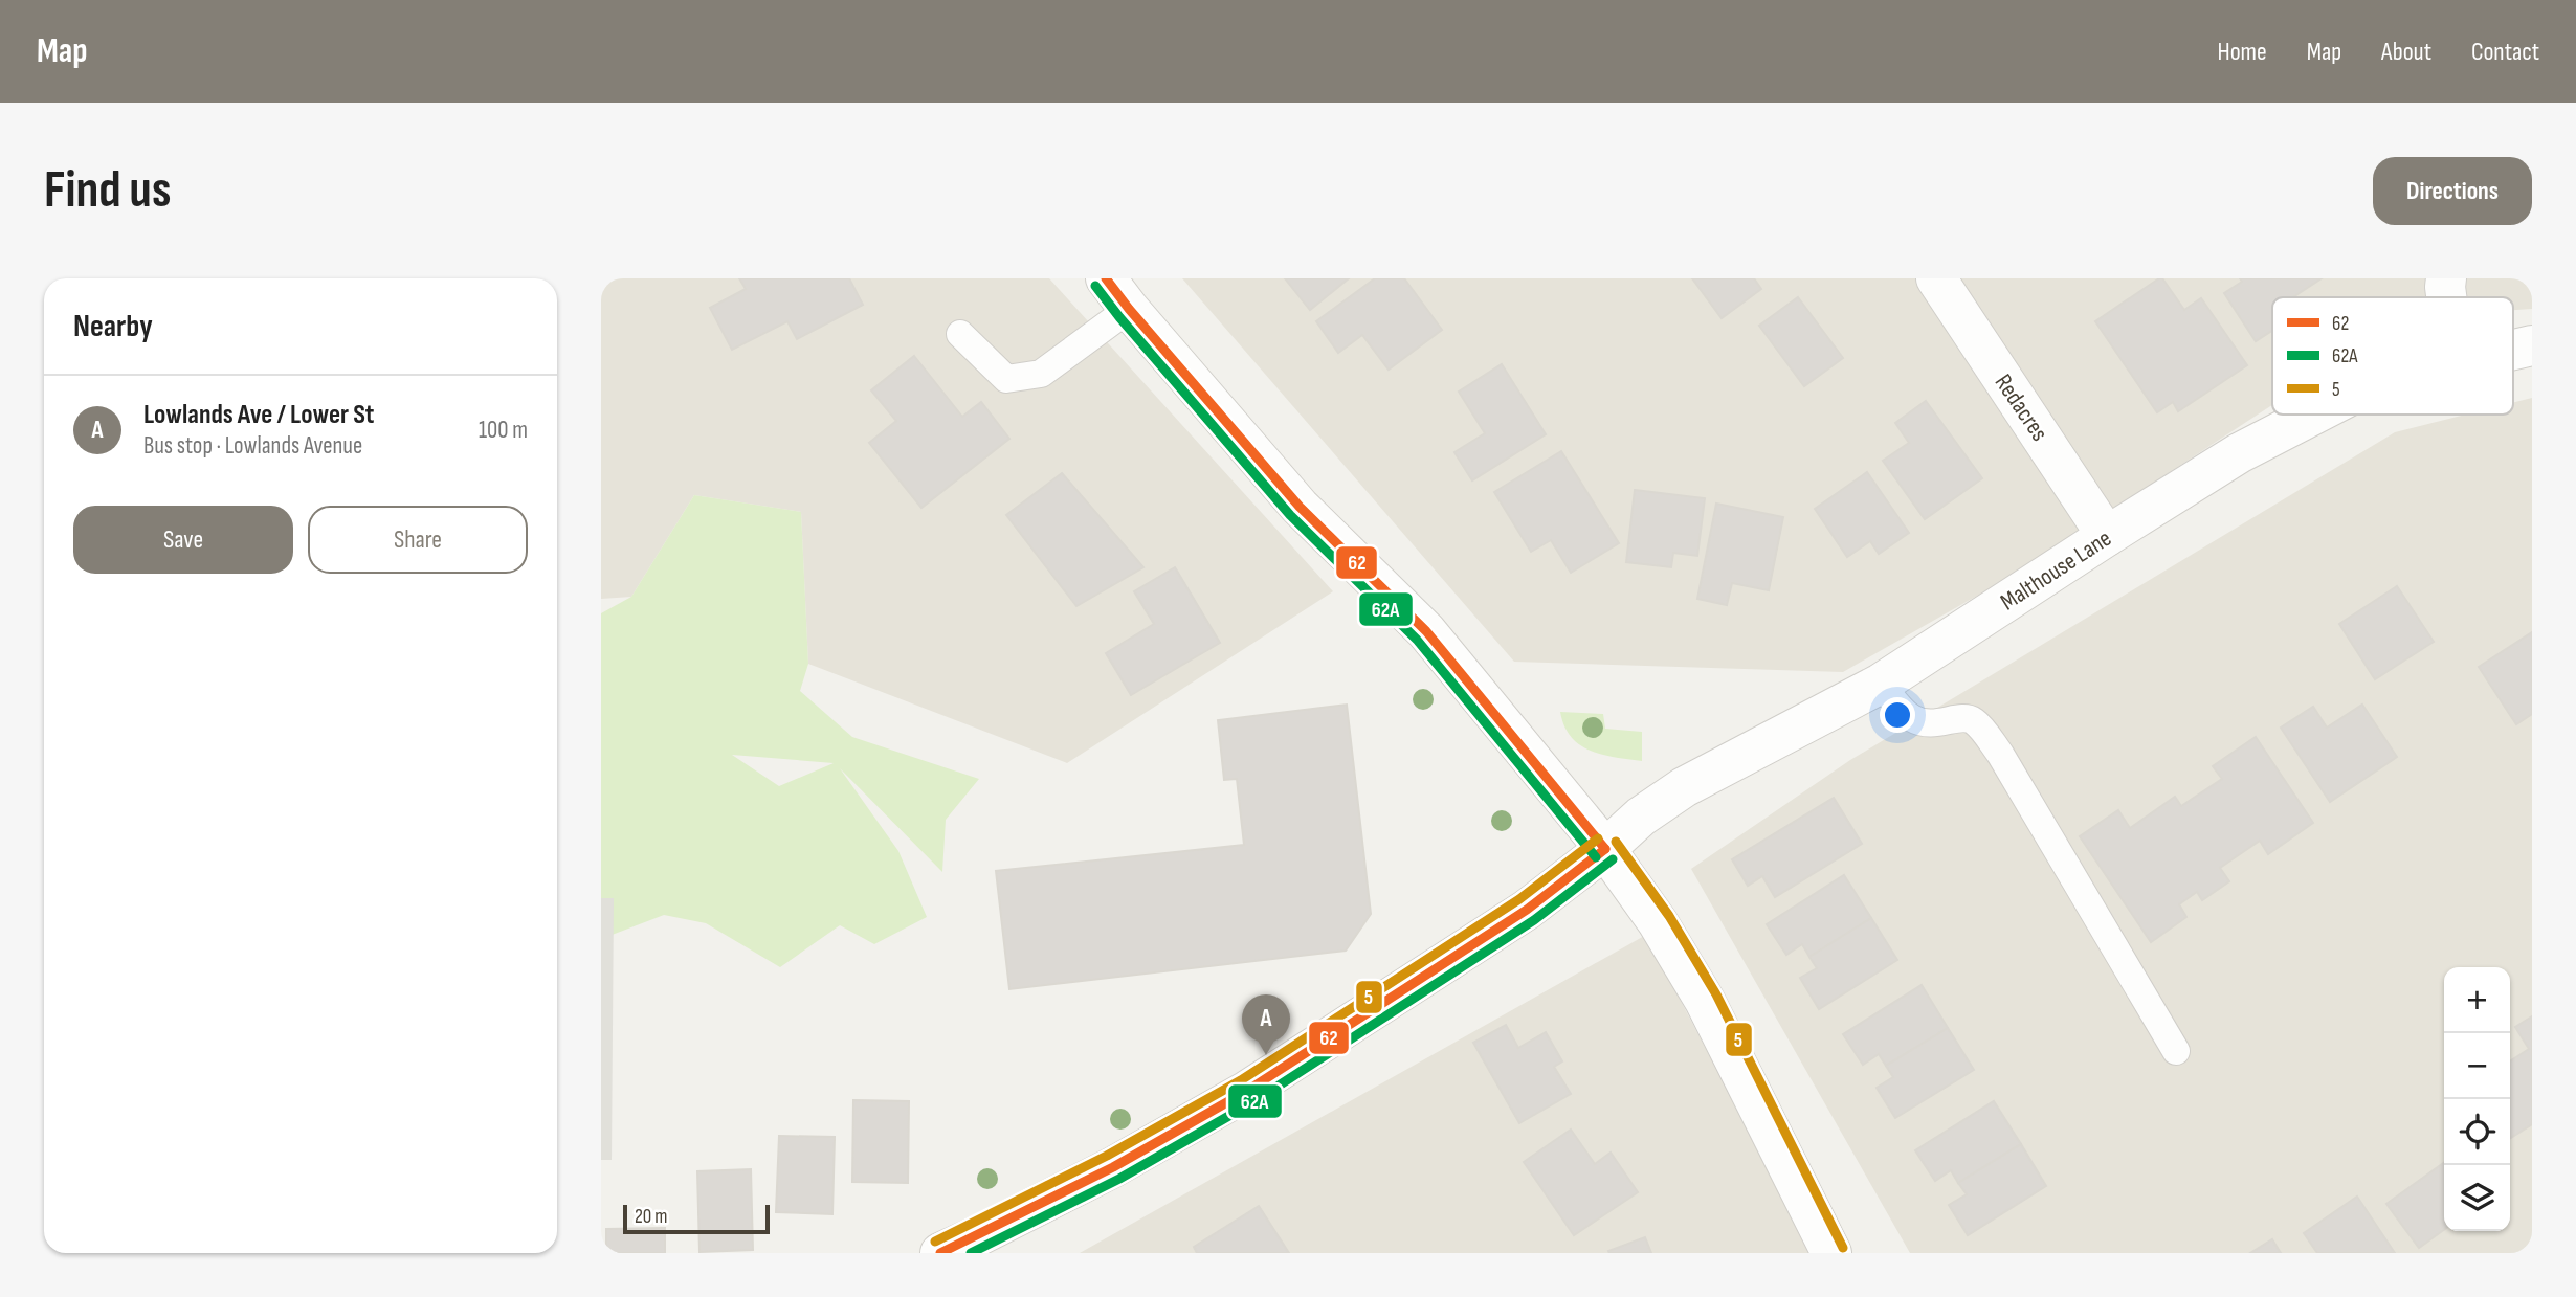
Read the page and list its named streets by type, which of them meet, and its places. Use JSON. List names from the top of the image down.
{
  "streets": {
    "street": ["Redacres", "Malthouse Lane"]
  },
  "crossings": [
    ["Redacres", "Malthouse Lane"]
  ],
  "lines": ["transit line 62", "transit line 62A", "transit line 5"],
  "legend": ["62", "62A", "5"],
  "scale_bar": "20 m",
  "page": {
    "header": "Map",
    "nav": [
      "Home",
      "Map",
      "About",
      "Contact"
    ],
    "buttons": [
      "Directions",
      ["Save", "Share"]
    ],
    "title": "Find us",
    "heading": "Nearby",
    "list": [
      {
        "mark": "A",
        "name": "Lowlands Ave / Lower St",
        "note": "Bus stop · Lowlands Avenue",
        "value": "100 m"
      }
    ],
    "map_buttons": ["+", "−"],
    "pins": "A",
    "scale": "20 m"
  }
}
